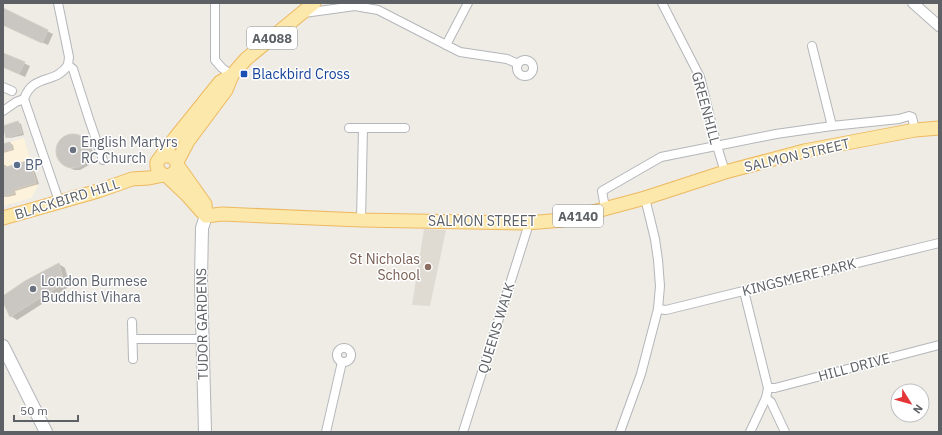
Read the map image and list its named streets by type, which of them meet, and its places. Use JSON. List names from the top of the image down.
{
  "streets": {
    "main road": [
      "A4088",
      "SALMON STREET",
      "BLACKBIRD HILL",
      "A4140",
      "TUDOR GARDENS"
    ],
    "street": [
      "GREENHILL",
      "KINGSMERE PARK",
      "QUEENS WALK",
      "HILL DRIVE"
    ]
  },
  "crossings": [
    ["A4088", "BLACKBIRD HILL"],
    ["GREENHILL", "SALMON STREET"],
    ["SALMON STREET", "TUDOR GARDENS"],
    ["SALMON STREET", "QUEENS WALK"]
  ],
  "places": {
    "transit": ["Blackbird Cross"],
    "other": [
      "English Martyrs RC Church",
      "BP",
      "St Nicholas School",
      "London Burmese Buddhist Vihara"
    ]
  },
  "scale_bar": "50 m",
  "north": "bottom right"
}
